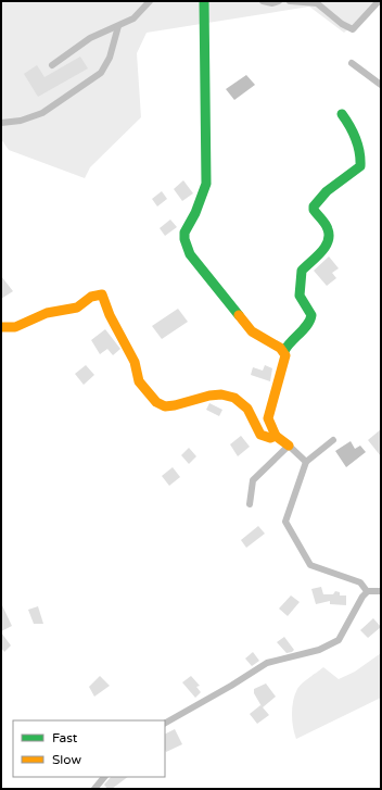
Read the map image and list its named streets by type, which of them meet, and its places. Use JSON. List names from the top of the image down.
{
  "legend": ["Fast", "Slow"]
}
